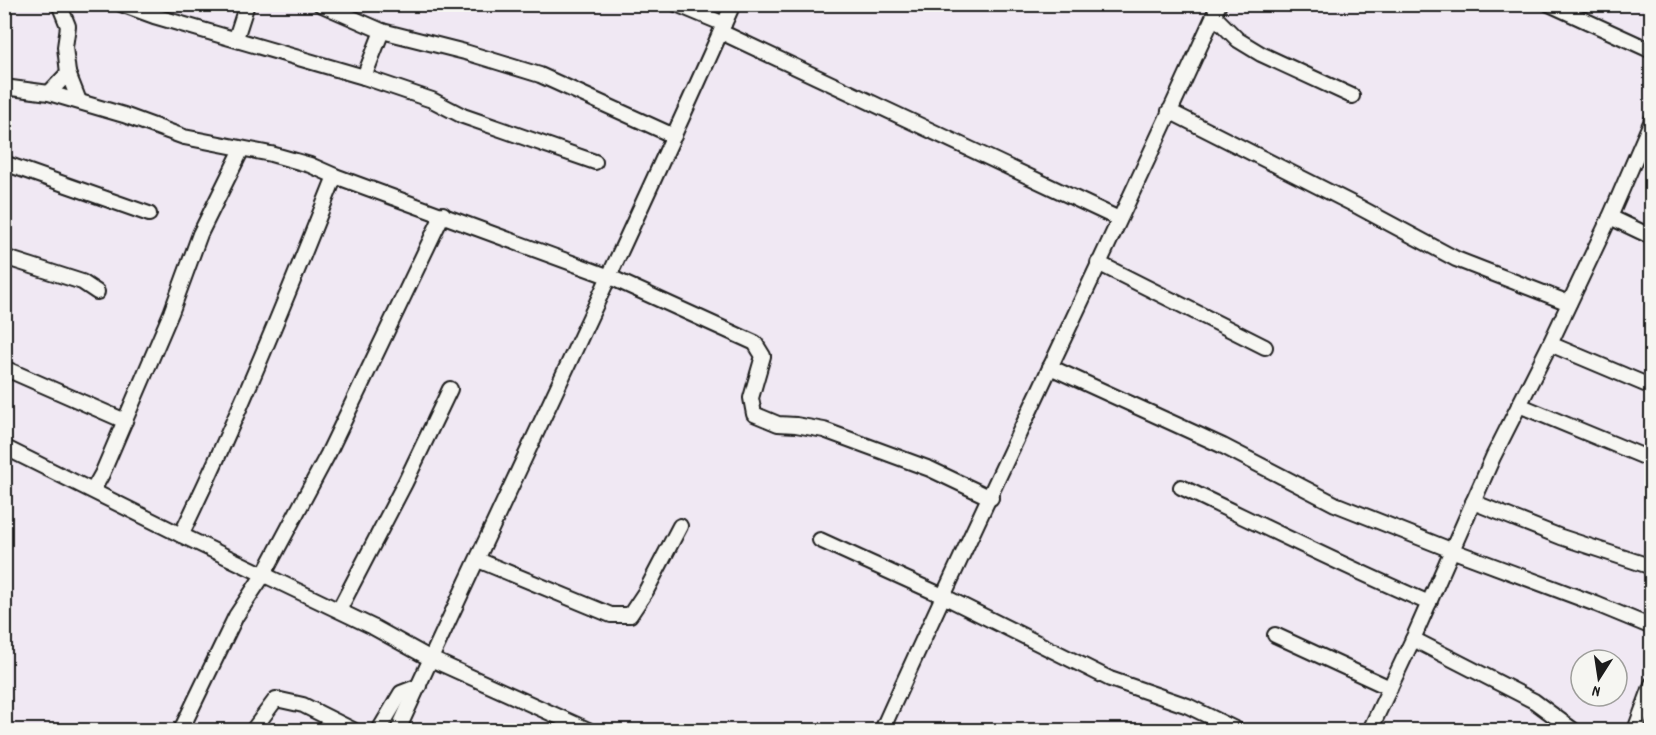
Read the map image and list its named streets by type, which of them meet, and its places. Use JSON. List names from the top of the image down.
{
  "north": "bottom"
}
